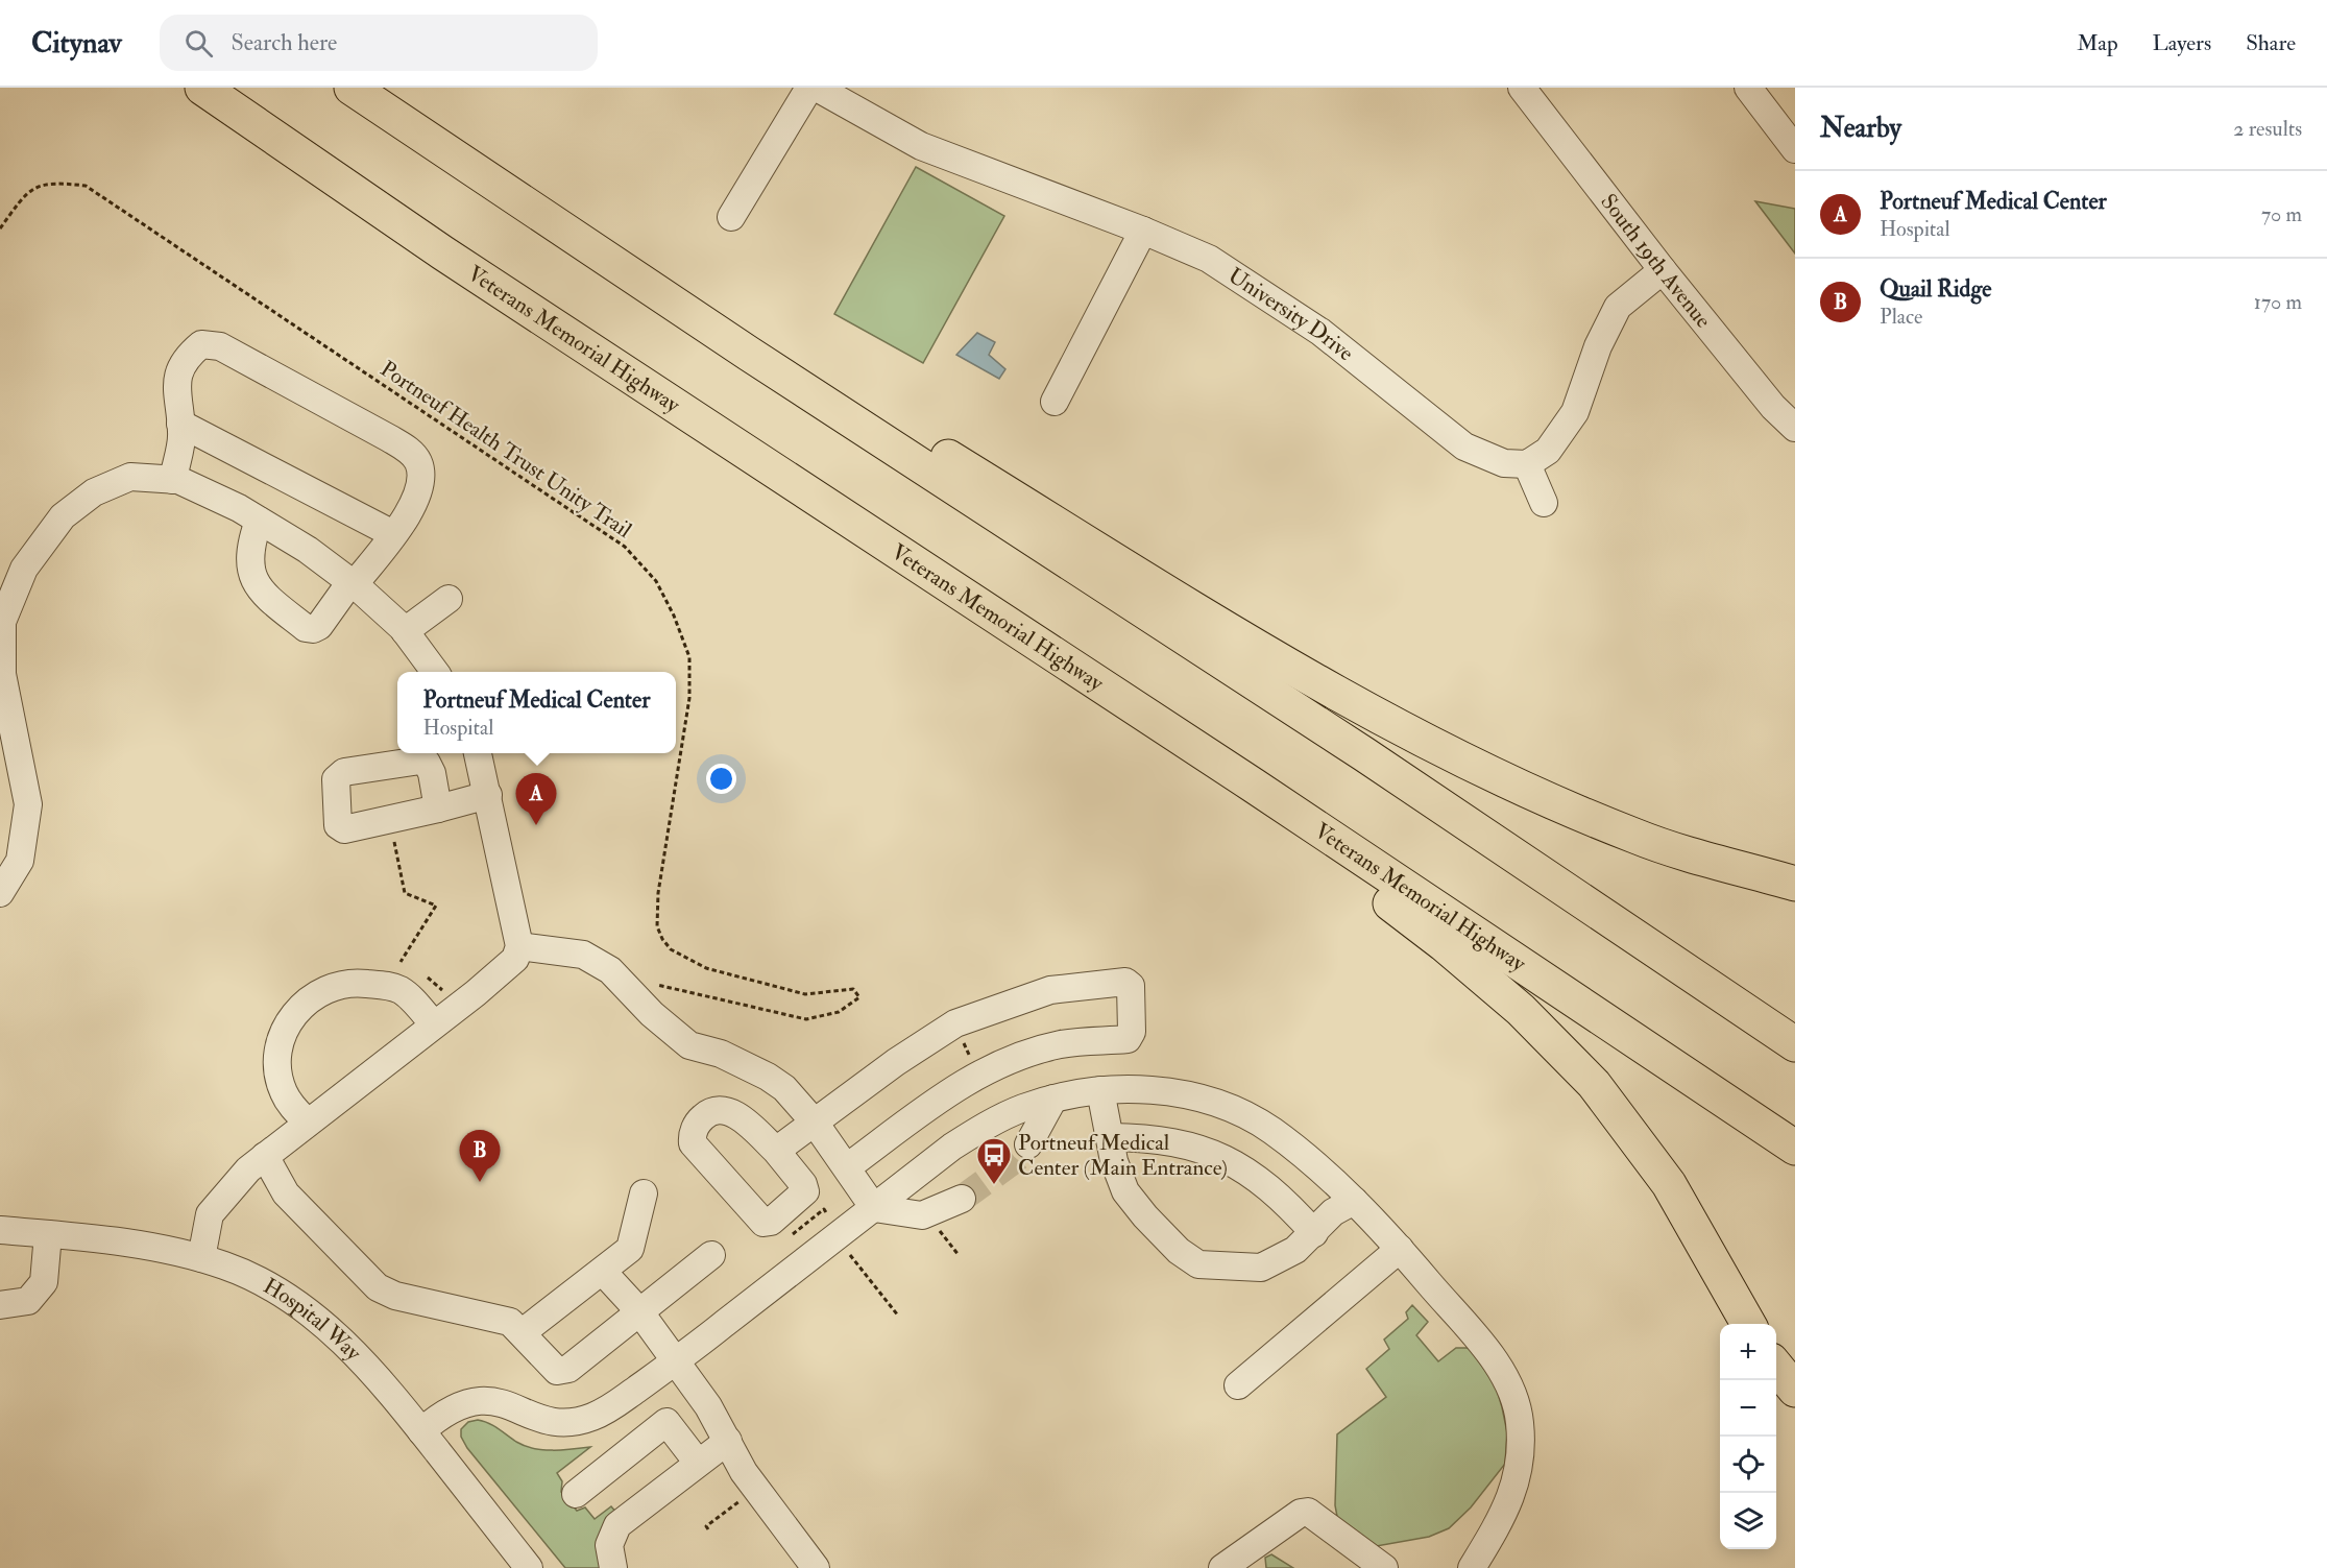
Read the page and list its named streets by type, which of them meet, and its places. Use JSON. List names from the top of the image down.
{
  "streets": {
    "highway": ["Veterans Memorial Highway"],
    "street": ["South 19th Avenue", "University Drive", "Hospital Way"],
    "path": ["Portneuf Health Trust Unity Trail"]
  },
  "places": {
    "bus stop": ["Portneuf Medical Center (Main Entrance)"]
  },
  "page": {
    "header": "Citynav",
    "search": "Search here",
    "nav": ["Map", "Layers", "Share"],
    "heading": ["Nearby", "2 results"],
    "list": [
      {
        "mark": "A",
        "name": "Portneuf Medical Center",
        "note": "Hospital",
        "value": "70 m"
      },
      {
        "mark": "B",
        "name": "Quail Ridge",
        "note": "Place",
        "value": "170 m"
      }
    ],
    "popup": ["Portneuf Medical Center", "Hospital"],
    "pins": ["A", "B"],
    "map_buttons": ["+", "−"]
  }
}
